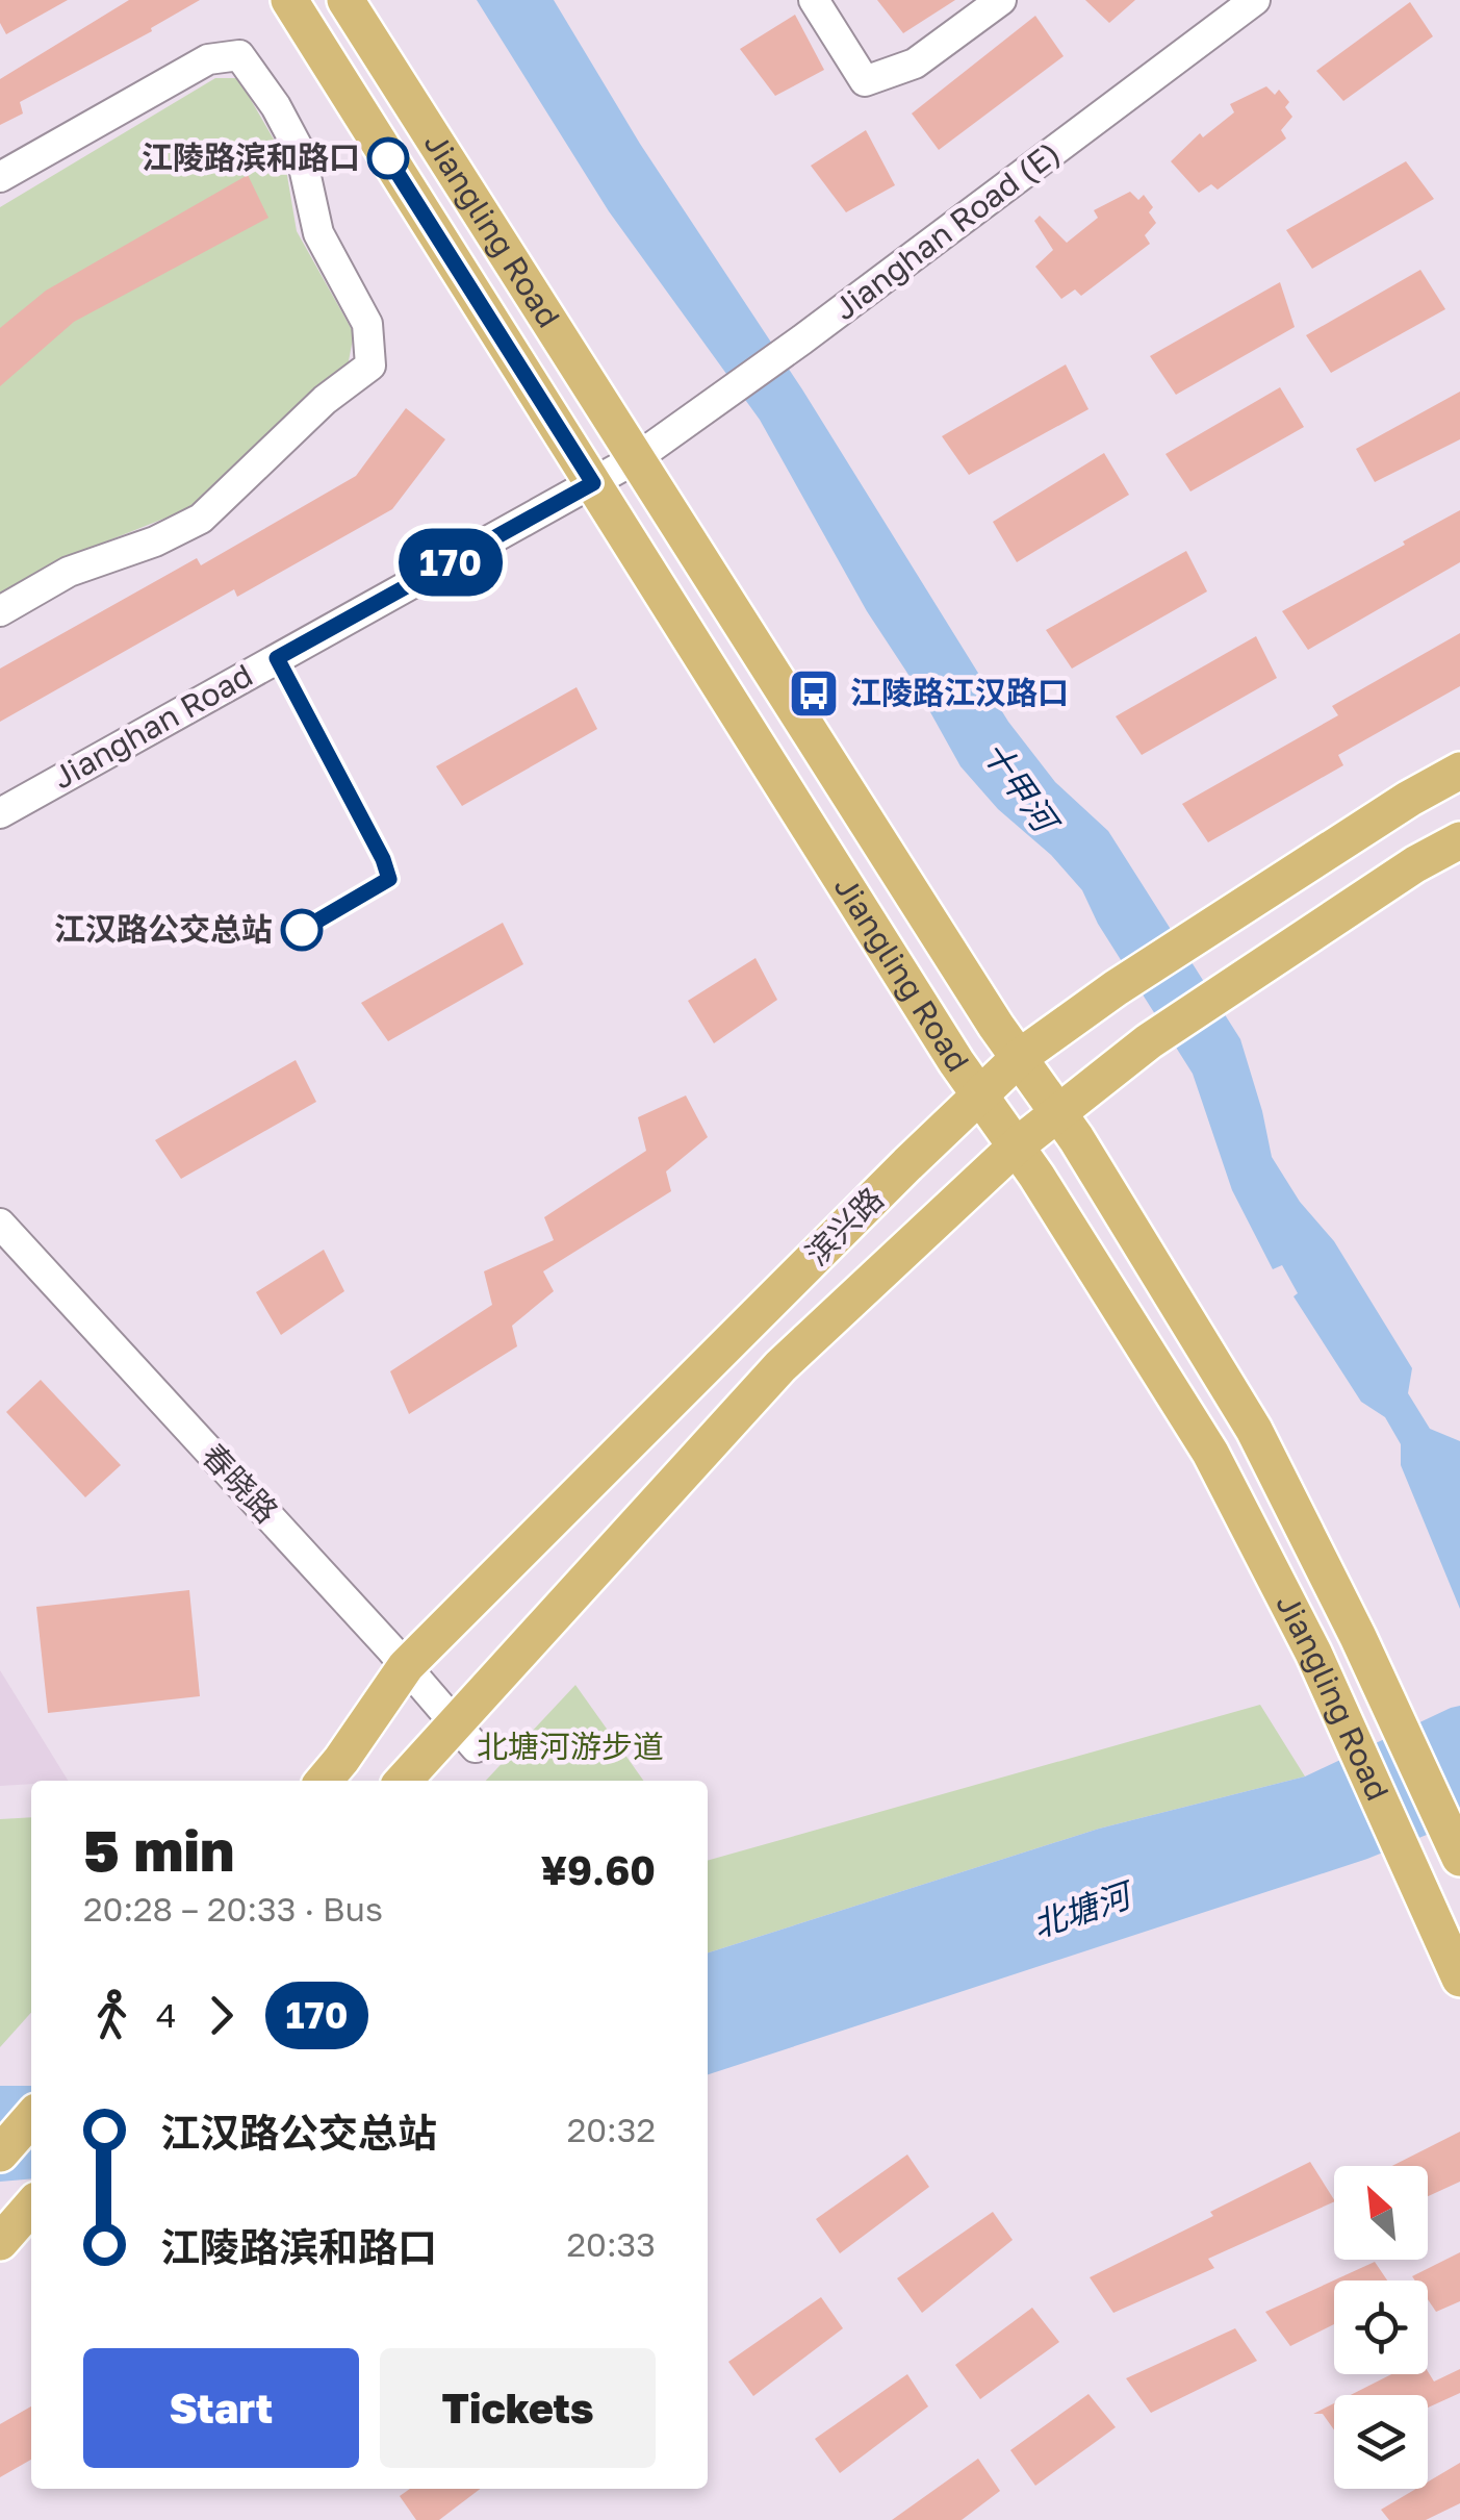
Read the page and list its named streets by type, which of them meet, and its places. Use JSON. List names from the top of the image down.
{
  "streets": {
    "main road": ["Jiangling Road", "滨兴路"],
    "street": ["Jianghan Road (E)", "Jianghan Road", "春晓路"]
  },
  "crossings": [
    ["Jiangling Road", "Jianghan Road (E)"],
    ["Jiangling Road", "Jianghan Road"],
    ["Jiangling Road", "滨兴路"],
    ["Jianghan Road (E)", "Jianghan Road"],
    ["滨兴路", "春晓路"]
  ],
  "water": ["十甲河", "北塘河"],
  "parks": ["北塘河游步道"],
  "places": {
    "other": ["江陵路滨和路口", "江汉路公交总站"],
    "bus stop": ["江陵路江汉路口"]
  },
  "lines": ["bus line 170"],
  "north": "top left",
  "page": {
    "on_map": "170",
    "heading": ["5 min", "20:28 – 20:33 · Bus", "¥9.60"],
    "legs": ["4", "170"],
    "list": [
      {
        "name": "江汉路公交总站",
        "value": "20:32"
      },
      {
        "name": "江陵路滨和路口",
        "value": "20:33"
      }
    ],
    "buttons": ["Start", "Tickets"]
  }
}
